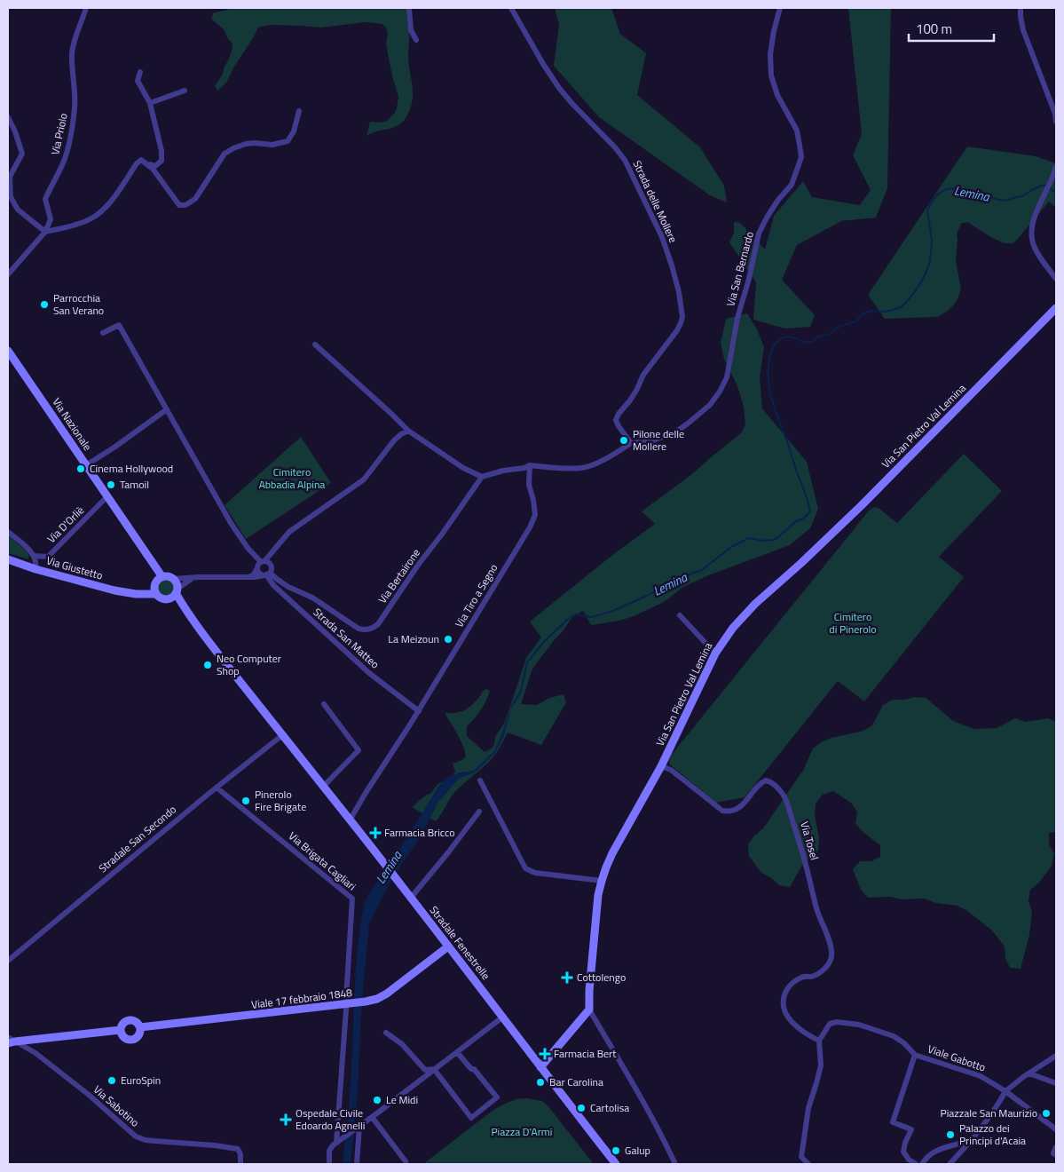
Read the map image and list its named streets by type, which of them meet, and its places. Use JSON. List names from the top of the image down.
{
  "streets": {
    "street": [
      "Via Priolo",
      "Strada delle Mollere",
      "Via San Bernardo",
      "Via Nazionale",
      "Via San Pietro Val Lemina",
      "Via D'Orliè",
      "Via Giustetto",
      "Via Bertairone",
      "Via Tiro a Segno",
      "Strada San Matteo",
      "Stradale San Secondo",
      "Via Tosel",
      "Via Brigata Cagliari",
      "Stradale Fenestrelle",
      "Viale 17 febbraio 1848",
      "Viale Gabotto",
      "Via Sabotino"
    ]
  },
  "crossings": [
    ["Strada delle Mollere", "Via San Bernardo"],
    ["Via Nazionale", "Via D'Orliè"],
    ["Via Nazionale", "Via Giustetto"],
    ["Via San Pietro Val Lemina", "Via Tosel"],
    ["Via Bertairone", "Strada San Matteo"],
    ["Via Tiro a Segno", "Strada San Matteo"],
    ["Via Tiro a Segno", "Stradale Fenestrelle"],
    ["Stradale San Secondo", "Via Brigata Cagliari"],
    ["Stradale San Secondo", "Stradale Fenestrelle"],
    ["Via Tosel", "Viale Gabotto"],
    ["Via Brigata Cagliari", "Viale 17 febbraio 1848"],
    ["Stradale Fenestrelle", "Viale 17 febbraio 1848"],
    ["Viale 17 febbraio 1848", "Via Sabotino"]
  ],
  "water": ["Lemina"],
  "parks": ["Cimitero Abbadia Alpina", "Cimitero di Pinerolo", "Piazza D'Armi"],
  "places": {
    "other": [
      "Parrocchia San Verano",
      "Pilone delle Mollere",
      "Cinema Hollywood",
      "Tamoil",
      "La Meizoun",
      "Neo Computer Shop",
      "Pinerolo Fire Brigate",
      "EuroSpin",
      "Bar Carolina",
      "Le Midi",
      "Cartolisa",
      "Piazzale San Maurizio",
      "Palazzo dei Principi d'Acaia",
      "Galup"
    ],
    "health": [
      "Farmacia Bricco",
      "Cottolengo",
      "Farmacia Bert",
      "Ospedale Civile Edoardo Agnelli"
    ]
  },
  "scale_bar": "100 m"
}
